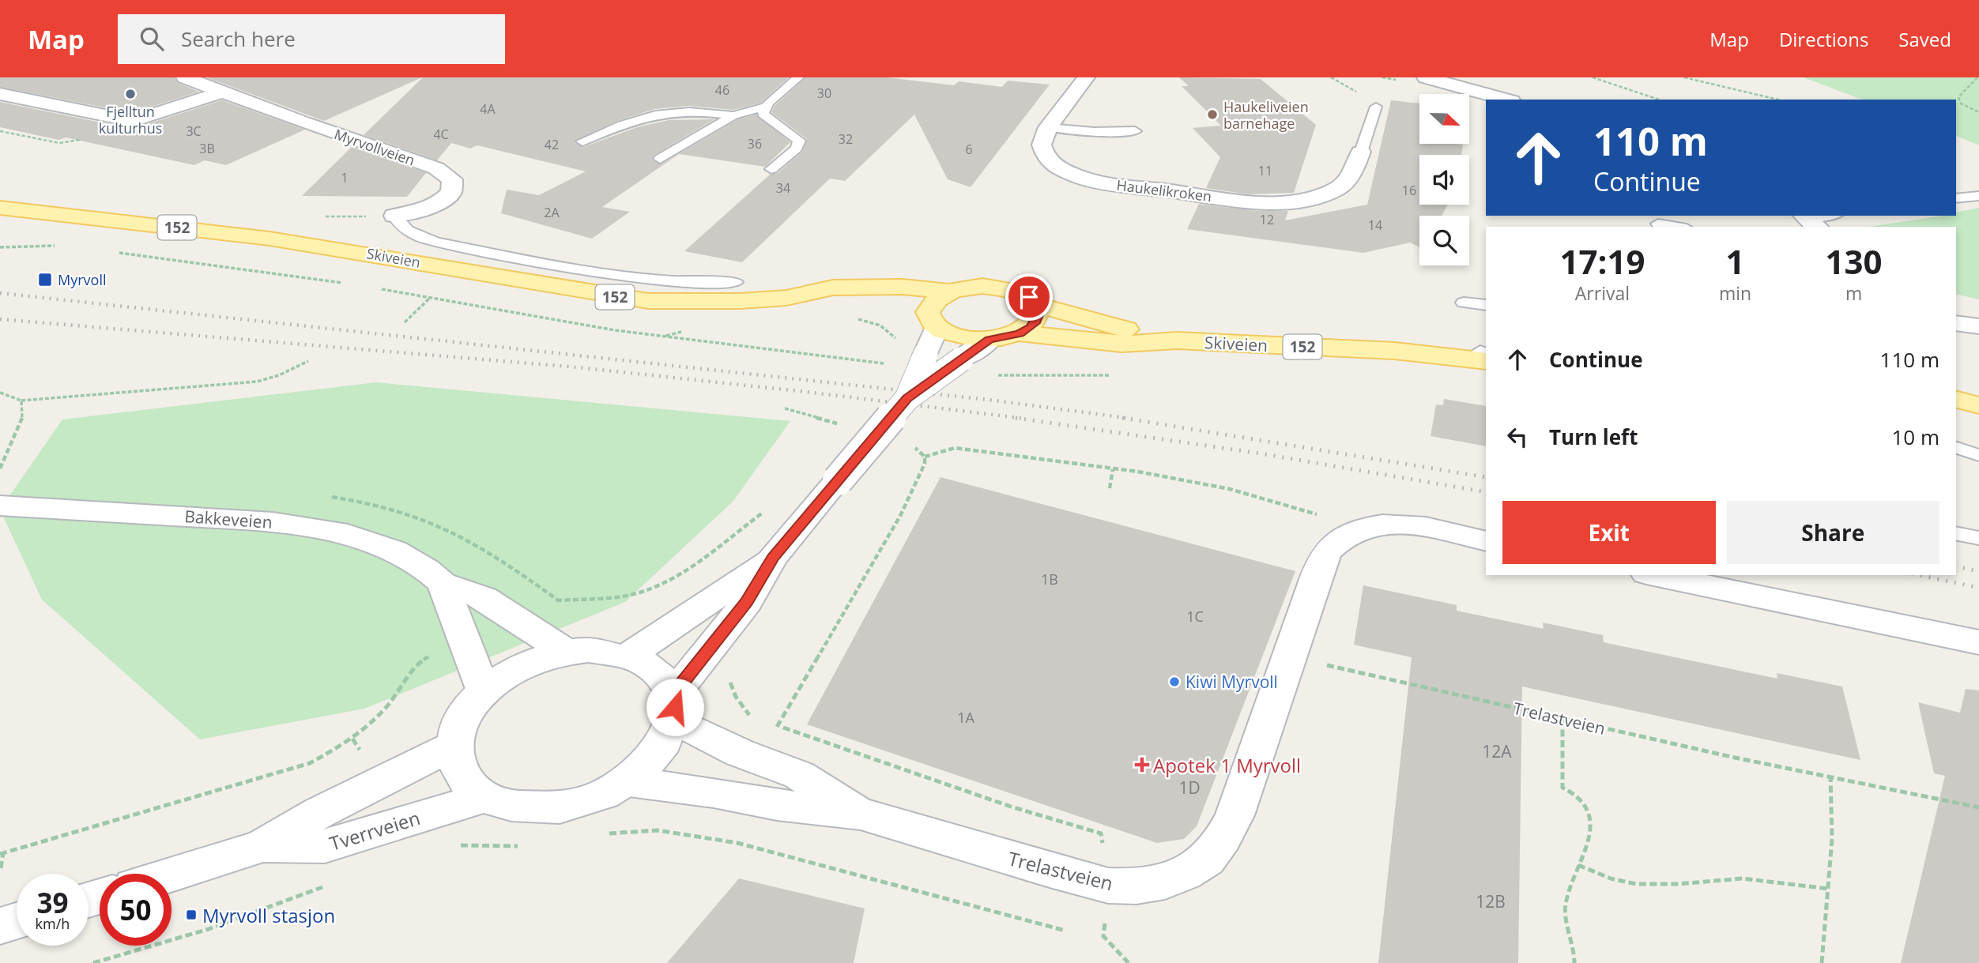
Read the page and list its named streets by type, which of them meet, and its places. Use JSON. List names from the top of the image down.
{
  "streets": {
    "main road": ["152", "Skiveien"],
    "street": [
      "Myrvollveien",
      "Haukelikroken",
      "Bakkeveien",
      "Trelastveien",
      "Tverrveien"
    ]
  },
  "crossings": [
    ["152", "Skiveien"],
    ["Bakkeveien", "Trelastveien"],
    ["Bakkeveien", "Tverrveien"],
    ["Trelastveien", "Tverrveien"]
  ],
  "places": {
    "other": ["Fjelltun kulturhus", "Haukeliveien barnehage", "Kiwi Myrvoll"],
    "transit": ["Myrvoll", "Myrvoll stasjon"],
    "health": ["Apotek 1 Myrvoll"]
  },
  "house_numbers": [
    "46",
    "30",
    "4A",
    "3C",
    "4C",
    "32",
    "36",
    "42",
    "3B",
    "6",
    "11",
    "1",
    "34",
    "16",
    "2A",
    "12",
    "14",
    "1B",
    "1C",
    "1A",
    "12A",
    "1D",
    "12B"
  ],
  "north": "right",
  "page": {
    "header": "Map",
    "search": "Search here",
    "nav": ["Map", "Directions", "Saved"],
    "turn": ["110 m", "Continue"],
    "eta": [
      "17:19",
      "Arrival",
      "1",
      "min",
      "130",
      "m"
    ],
    "list": [
      {
        "name": "Continue",
        "value": "110 m"
      },
      {
        "name": "Turn left",
        "value": "10 m"
      }
    ],
    "buttons": ["Exit", "Share"],
    "speed": "39 km/h",
    "limit": "50"
  }
}
